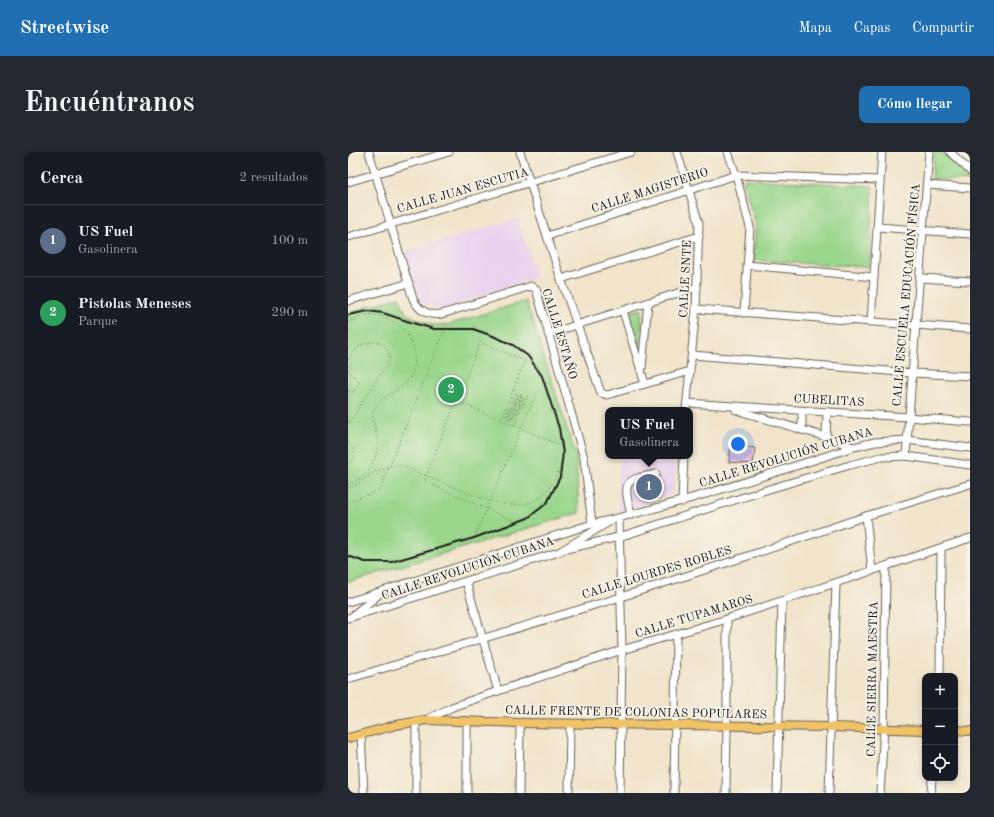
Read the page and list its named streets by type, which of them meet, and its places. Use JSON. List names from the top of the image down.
{
  "streets": {
    "main road": ["CALLE FRENTE DE COLONIAS POPULARES"],
    "street": [
      "CALLE JUAN ESCUTIA",
      "CALLE MAGISTERIO",
      "CALLE SNTE",
      "CALLE ESCUELA EDUCACIÓN FÍSICA",
      "CALLE ESTAÑO",
      "CUBELITAS",
      "CALLE REVOLUCIÓN CUBANA",
      "CALLE LOURDES ROBLES",
      "CALLE TUPAMAROS",
      "CALLE SIERRA MAESTRA"
    ]
  },
  "crossings": [
    ["CALLE JUAN ESCUTIA", "CALLE ESTAÑO"],
    ["CALLE MAGISTERIO", "CALLE SNTE"],
    ["CALLE SNTE", "CUBELITAS"],
    ["CALLE ESCUELA EDUCACIÓN FÍSICA", "CUBELITAS"],
    ["CALLE ESCUELA EDUCACIÓN FÍSICA", "CALLE REVOLUCIÓN CUBANA"],
    ["CALLE ESTAÑO", "CALLE REVOLUCIÓN CUBANA"],
    ["CALLE TUPAMAROS", "CALLE SIERRA MAESTRA"],
    ["CALLE TUPAMAROS", "CALLE FRENTE DE COLONIAS POPULARES"],
    ["CALLE SIERRA MAESTRA", "CALLE FRENTE DE COLONIAS POPULARES"]
  ],
  "page": {
    "header": "Streetwise",
    "nav": ["Mapa", "Capas", "Compartir"],
    "buttons": "Cómo llegar",
    "title": "Encuéntranos",
    "heading": ["Cerca", "2 resultados"],
    "list": [
      {
        "mark": "1",
        "name": "US Fuel",
        "note": "Gasolinera",
        "value": "100 m"
      },
      {
        "mark": "2",
        "name": "Pistolas Meneses",
        "note": "Parque",
        "value": "290 m"
      }
    ],
    "pins": ["2", "1"],
    "popup": ["US Fuel", "Gasolinera"],
    "map_buttons": ["+", "−"]
  }
}
